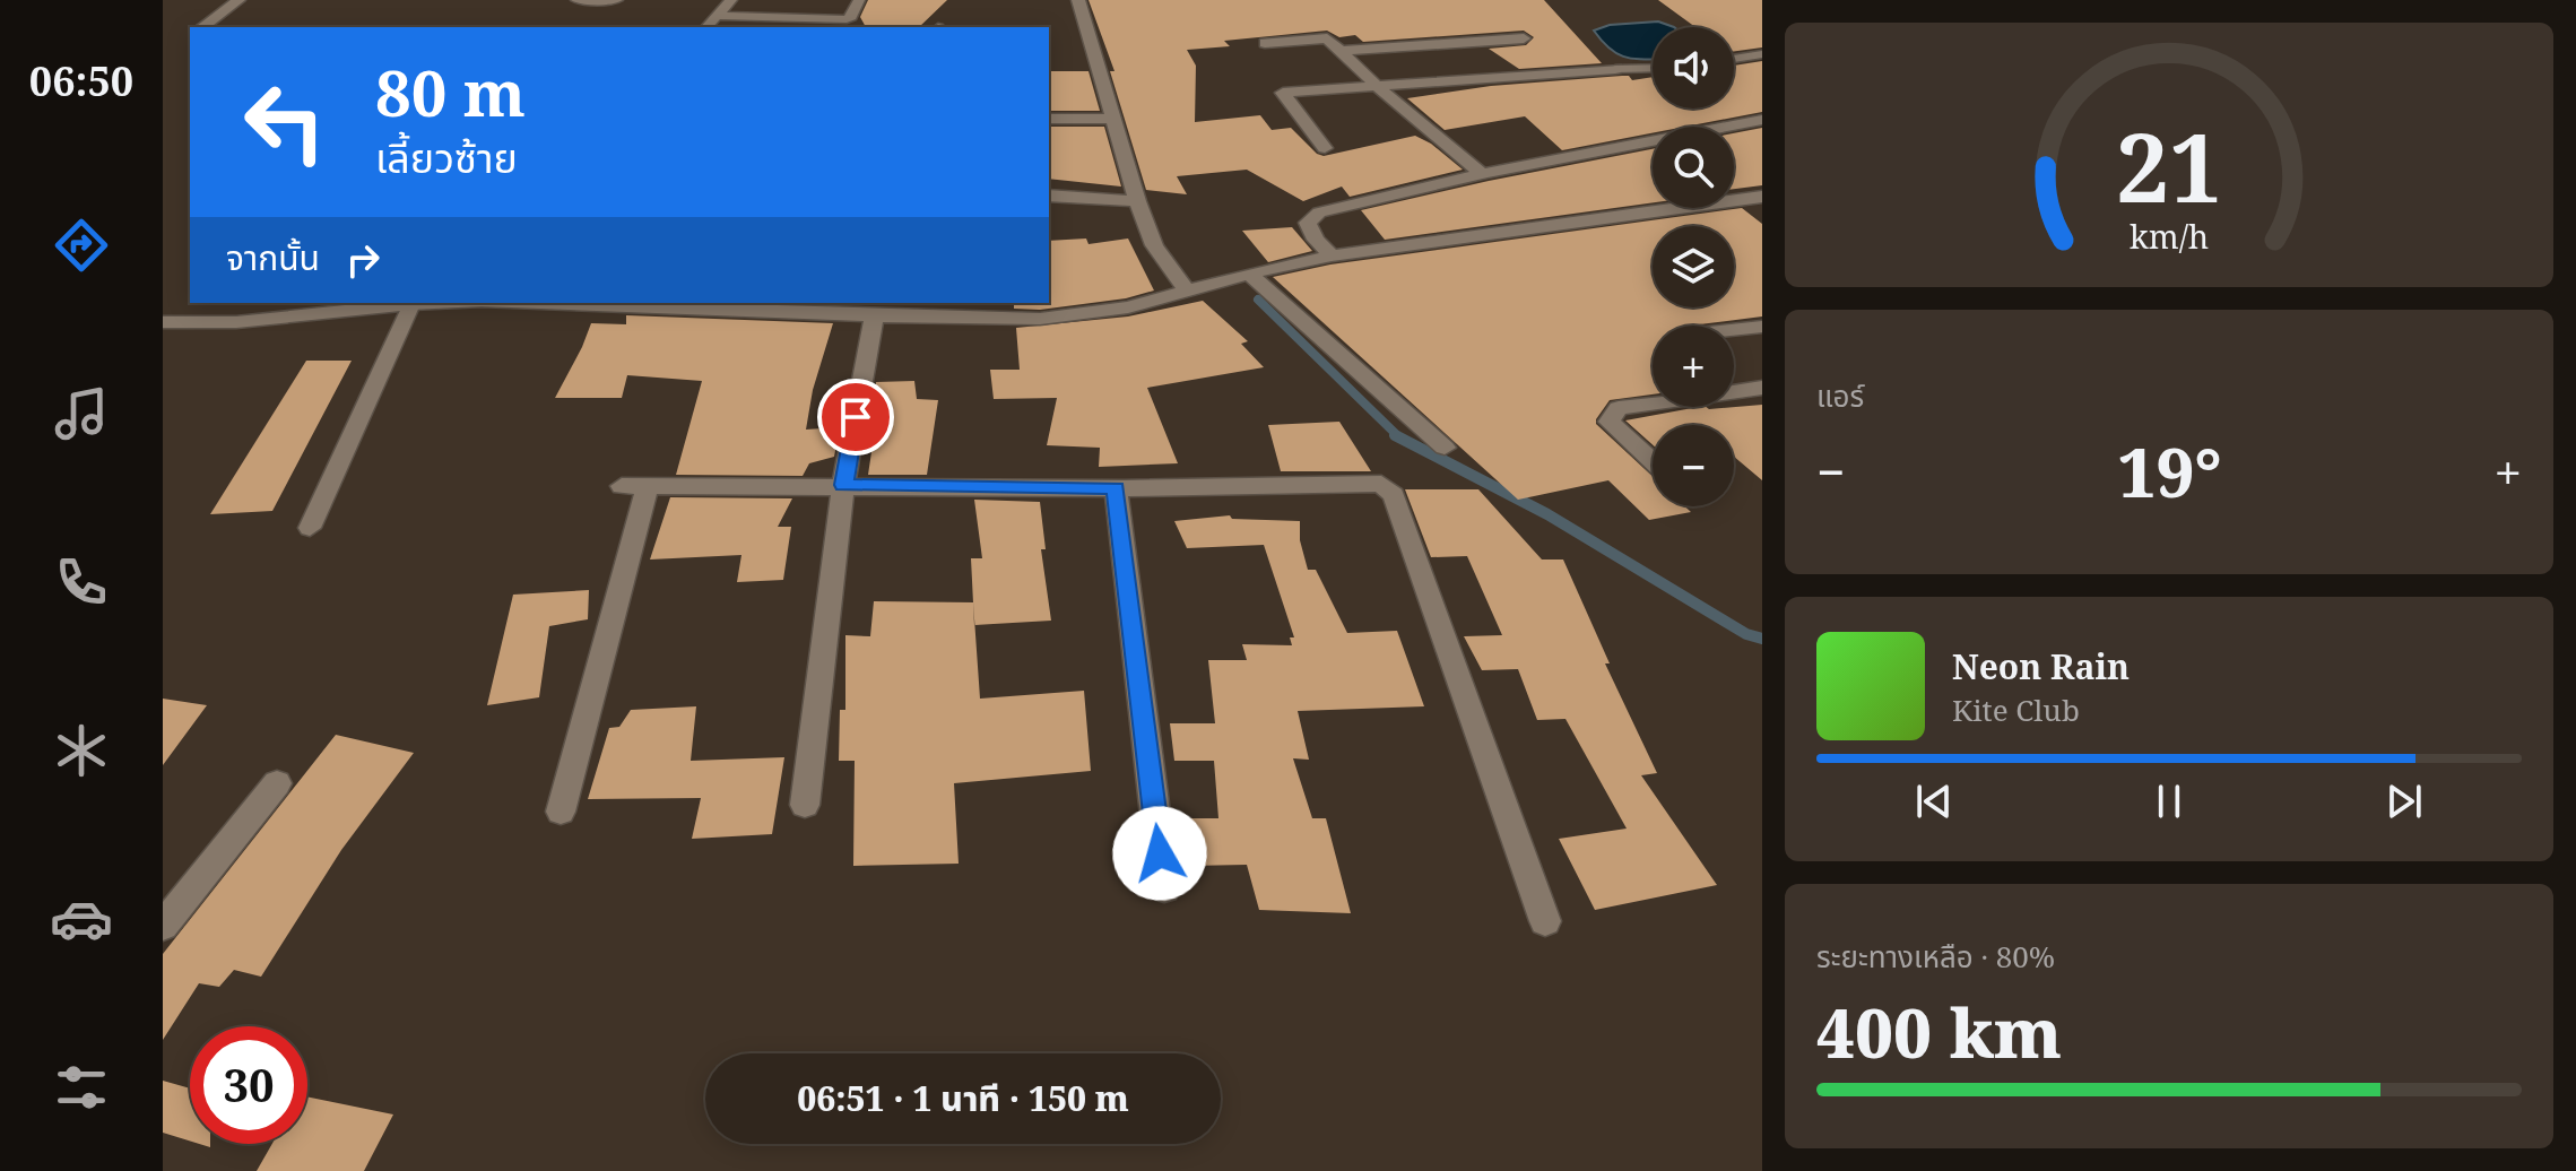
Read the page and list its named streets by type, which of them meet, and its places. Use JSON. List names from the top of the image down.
{
  "page": {
    "tabs": "06:50",
    "map_buttons": ["+", "−"],
    "turn": ["80 m", "เลี้ยวซ้าย"],
    "then": "จากนั้น",
    "tile": [
      "แอร์",
      ["ระยะทางเหลือ · 80%", "400 km"]
    ],
    "heat": ["−", "19°", "+"],
    "song": ["Neon Rain", "Kite Club"],
    "limit": "30",
    "trip": "06:51 · 1 นาที · 150 m",
    "gauge": ["21", "km/h"]
  }
}
